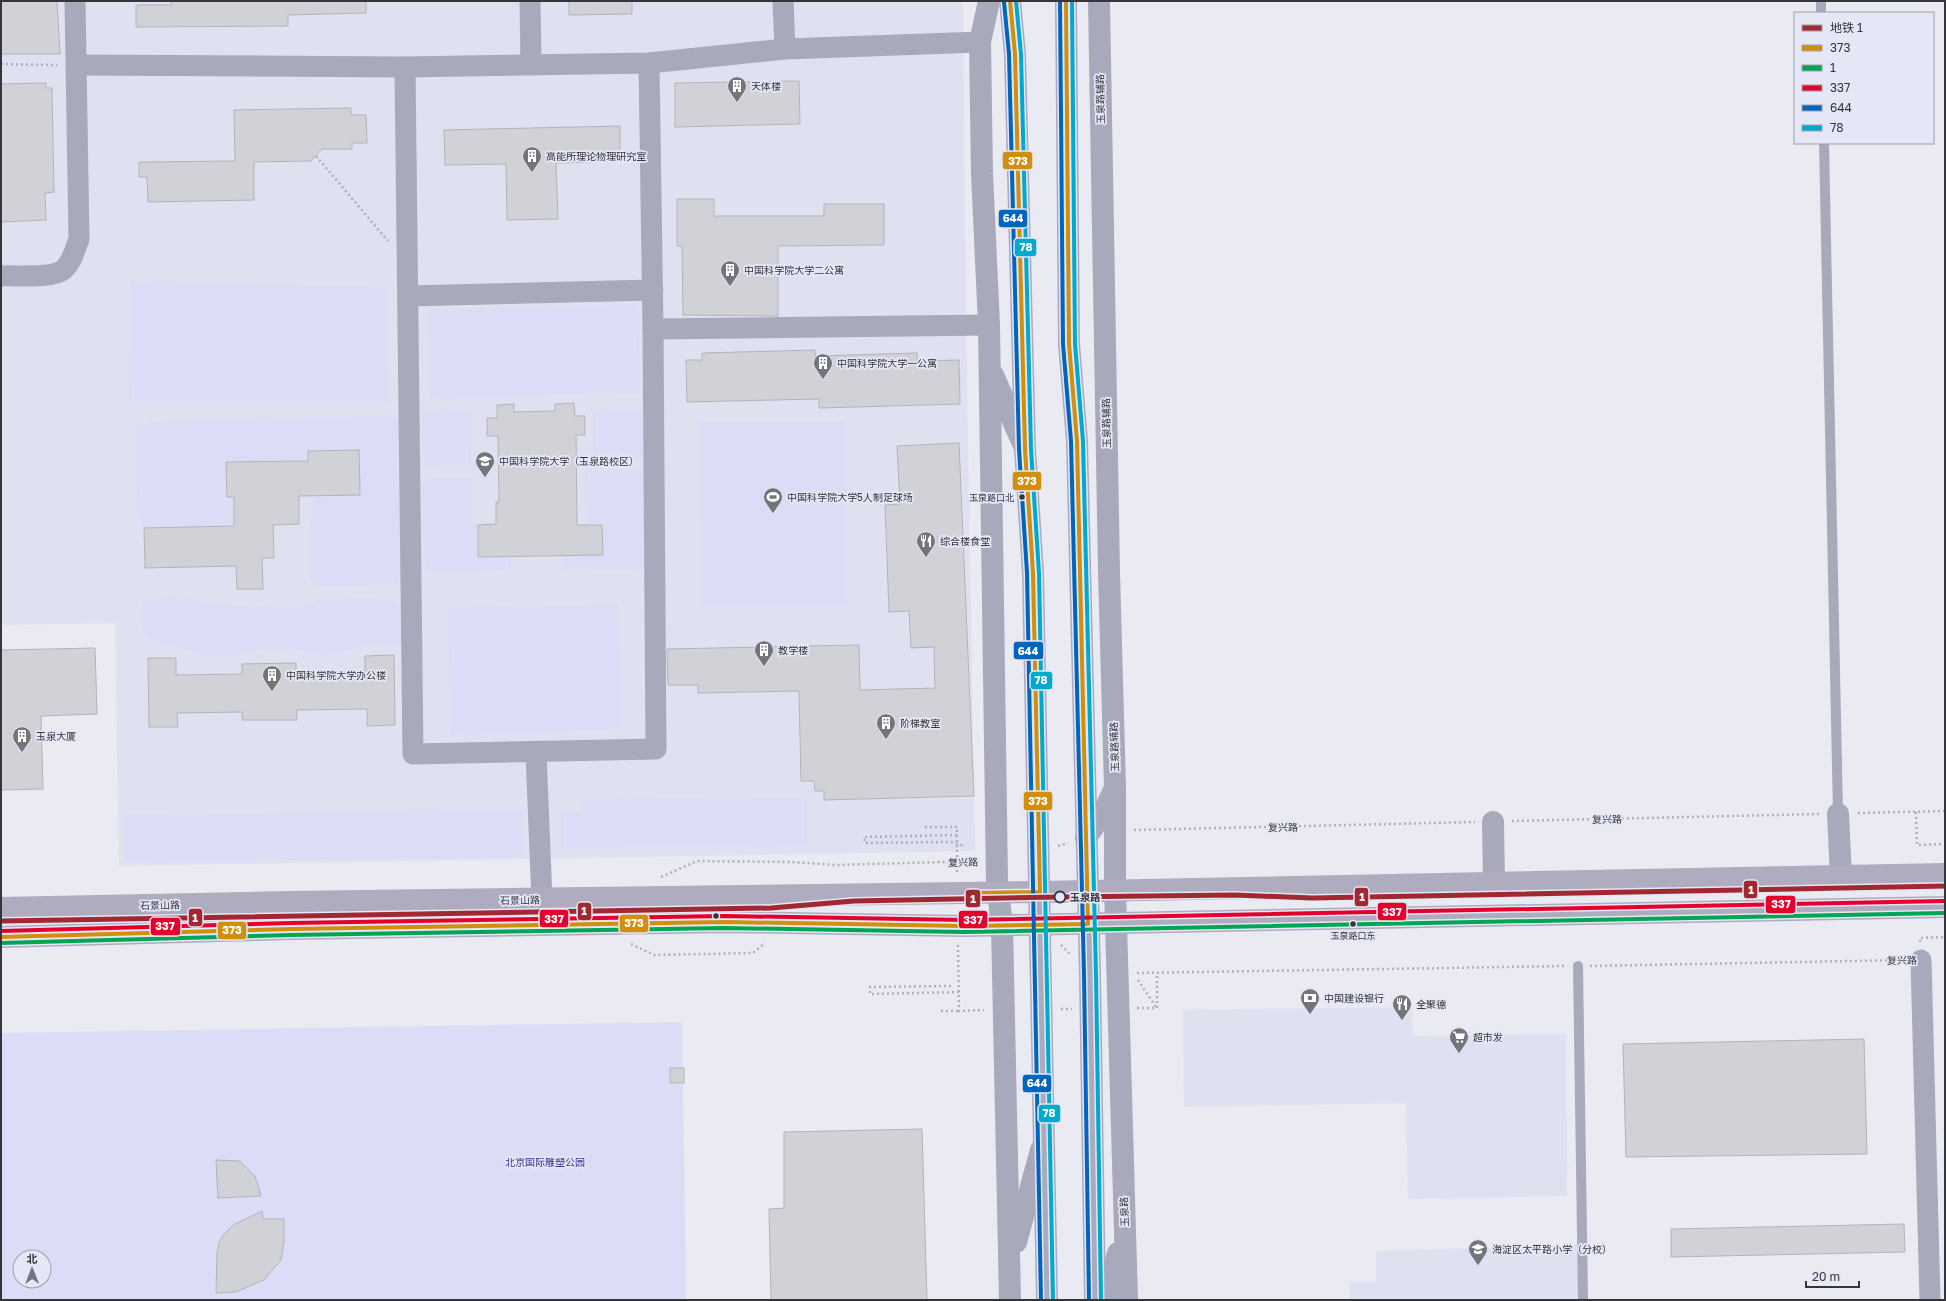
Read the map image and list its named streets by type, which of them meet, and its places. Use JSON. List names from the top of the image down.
{
  "streets": {
    "highway": ["石景山路"],
    "street": ["玉泉路辅路", "玉泉路"],
    "path": ["复兴路"]
  },
  "crossings": [
    ["玉泉路辅路", "玉泉路"],
    ["复兴路", "玉泉路"]
  ],
  "parks": ["北京国际雕塑公园"],
  "places": {
    "building": [
      "天体楼",
      "高能所理论物理研究室",
      "中国科学院大学二公寓",
      "中国科学院大学一公寓",
      "教学楼",
      "中国科学院大学办公楼",
      "阶梯教室",
      "玉泉大厦"
    ],
    "school or university": ["中国科学院大学（玉泉路校区）", "海淀区太平路小学（分校）"],
    "other": ["玉泉路口北", "玉泉路", "玉泉路口东"],
    "sports": ["中国科学院大学5人制足球场"],
    "restaurant": ["综合楼食堂", "全聚德"],
    "bank": ["中国建设银行"],
    "supermarket": ["超市发"]
  },
  "lines": [
    "transit line 373",
    "transit line 644",
    "transit line 78",
    "metro line 1",
    "transit line 337",
    "transit line 1"
  ],
  "legend": [
    "地铁 1",
    "373",
    "1",
    "337",
    "644",
    "78"
  ],
  "scale_bar": "20 m",
  "north": "top"
}
